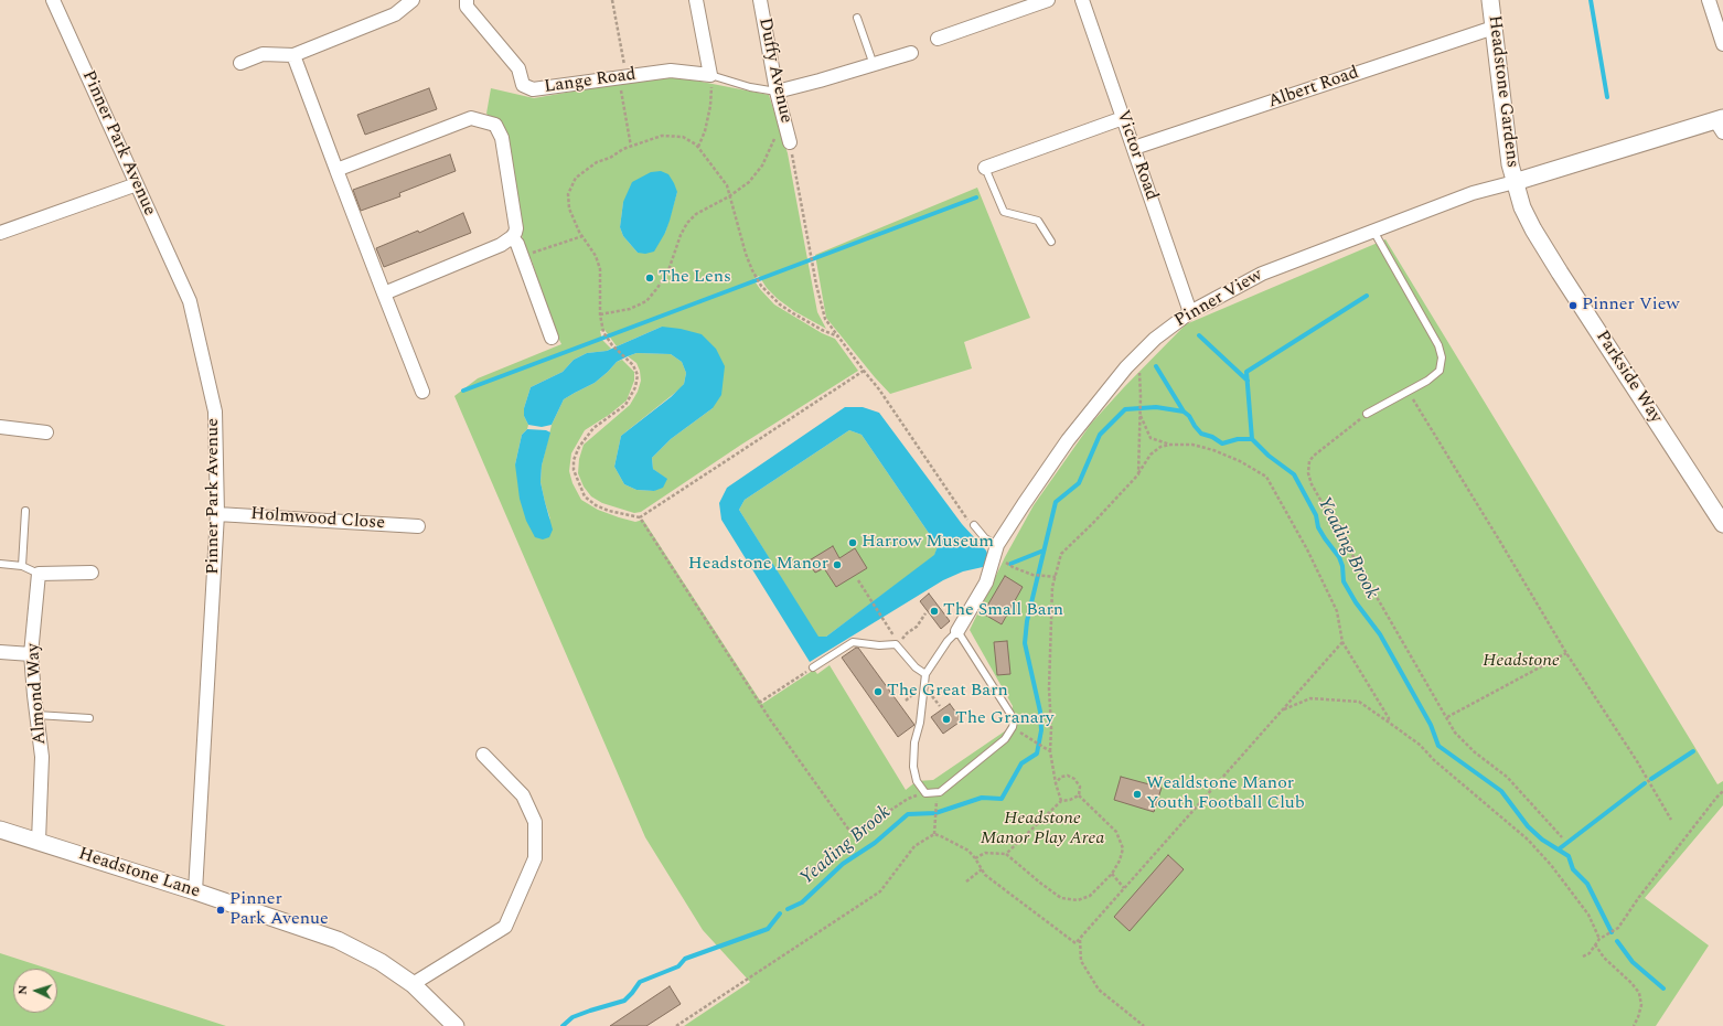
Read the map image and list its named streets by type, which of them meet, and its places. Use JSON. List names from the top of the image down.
{
  "streets": {
    "street": [
      "Duffy Avenue",
      "Lange Road",
      "Albert Road",
      "Headstone Gardens",
      "Pinner Park Avenue",
      "Victor Road",
      "Pinner View",
      "Parkside Way",
      "Holmwood Close",
      "Almond Way",
      "Headstone Lane"
    ]
  },
  "crossings": [
    ["Albert Road", "Headstone Gardens"],
    ["Albert Road", "Victor Road"],
    ["Headstone Gardens", "Pinner View"],
    ["Headstone Gardens", "Parkside Way"],
    ["Pinner Park Avenue", "Holmwood Close"],
    ["Pinner Park Avenue", "Headstone Lane"],
    ["Victor Road", "Pinner View"],
    ["Pinner View", "Parkside Way"],
    ["Almond Way", "Headstone Lane"]
  ],
  "water": ["Yeading Brook"],
  "parks": ["Headstone", "Headstone Manor Play Area"],
  "places": [
    "The Lens",
    "Pinner View",
    "Harrow Museum",
    "Headstone Manor",
    "The Small Barn",
    "The Great Barn",
    "The Granary",
    "Wealdstone Manor Youth Football Club",
    "Pinner Park Avenue"
  ],
  "north": "left"
}
